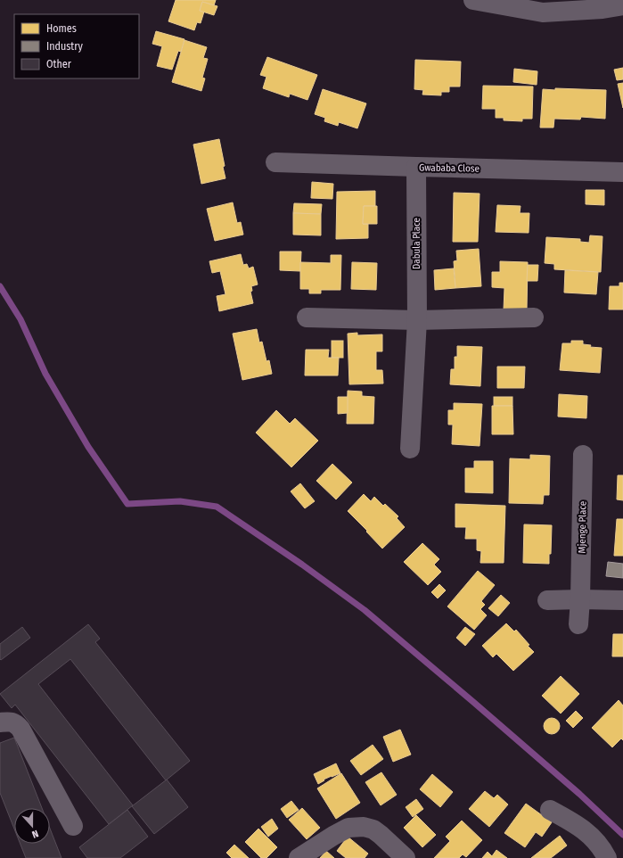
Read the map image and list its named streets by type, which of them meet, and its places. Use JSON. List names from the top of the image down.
{
  "streets": {
    "street": ["Gwababa Close", "Dabula Place", "Mjenge Place"]
  },
  "crossings": [
    ["Gwababa Close", "Dabula Place"]
  ],
  "legend": ["Homes", "Industry", "Other"],
  "north": "bottom"
}
